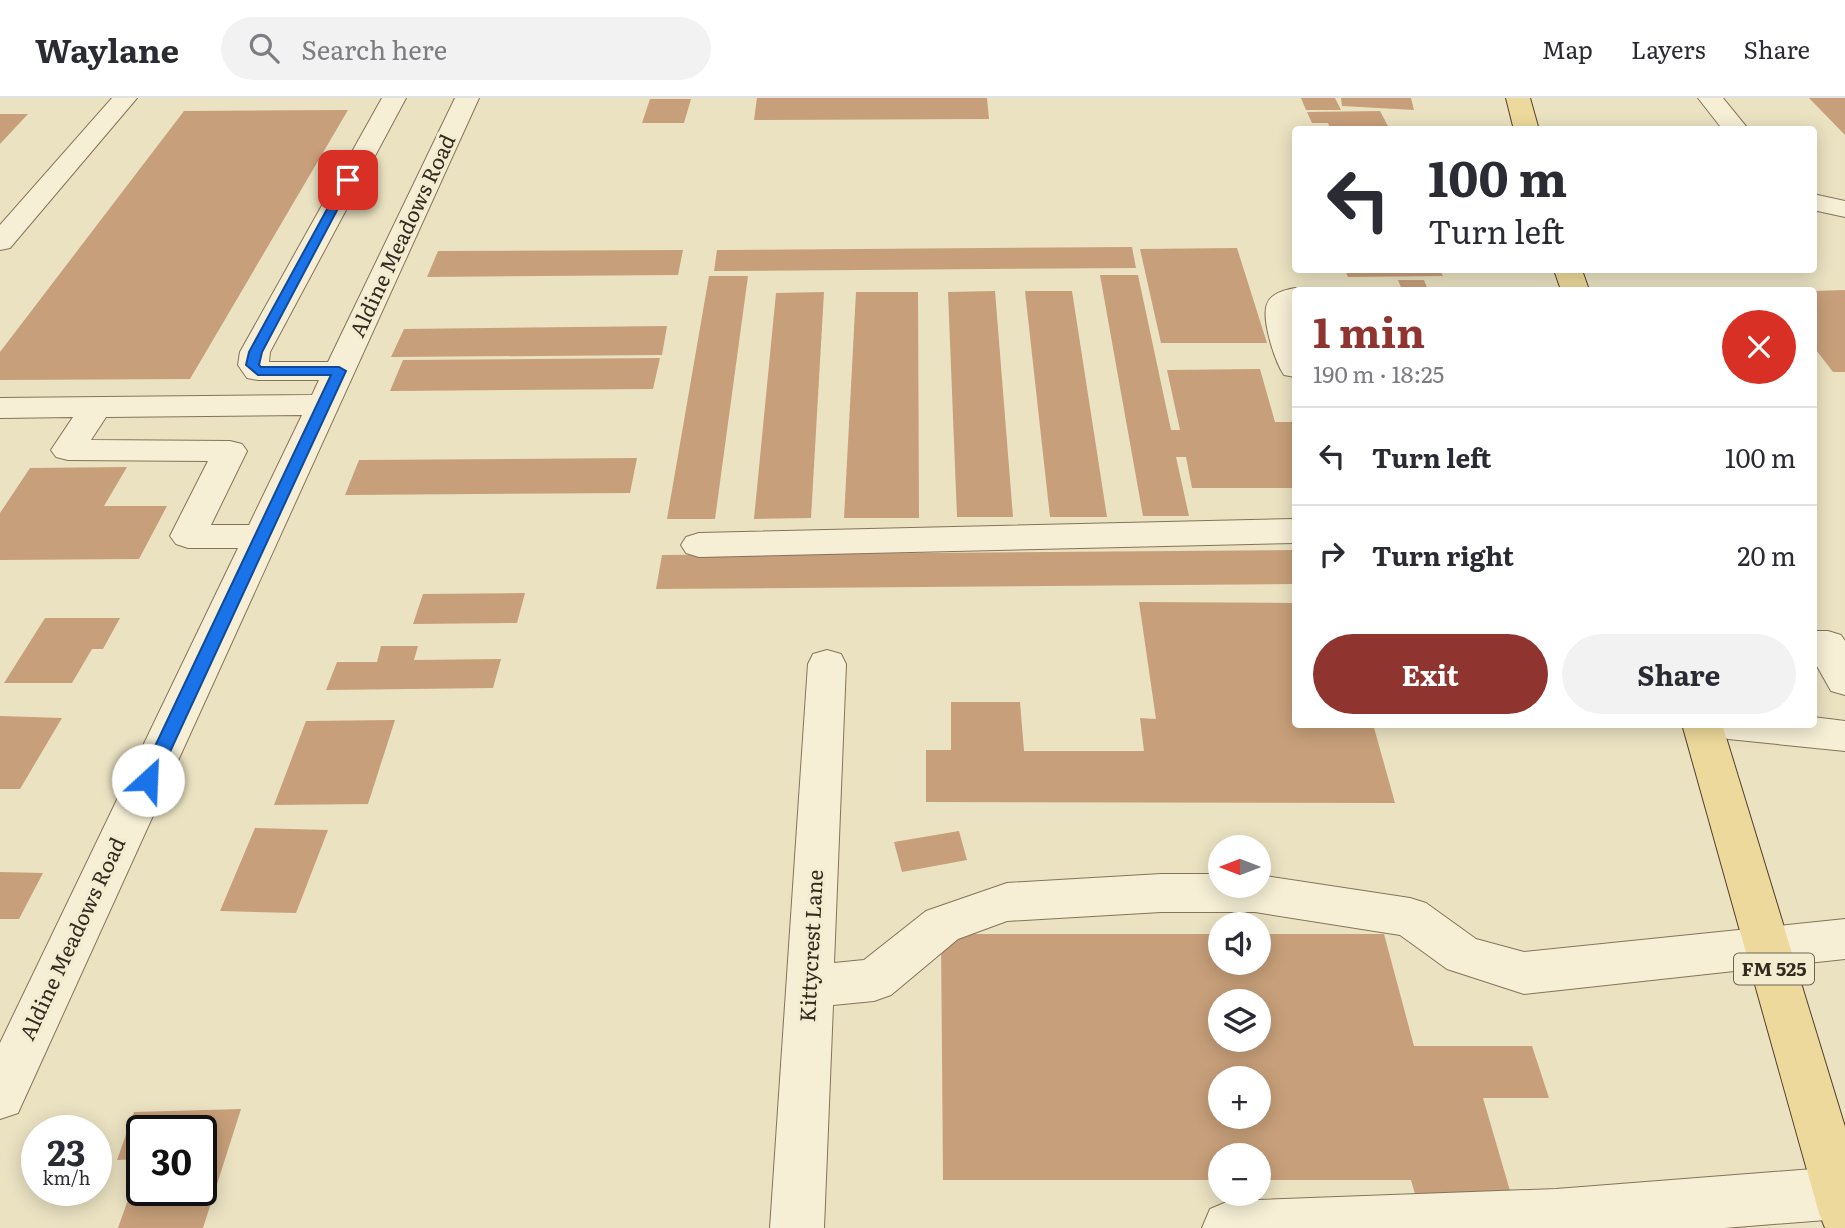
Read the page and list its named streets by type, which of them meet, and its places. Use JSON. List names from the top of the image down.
{
  "streets": {
    "main road": ["FM 525"],
    "street": ["Aldine Meadows Road", "Kittycrest Lane"]
  },
  "north": "left",
  "page": {
    "header": "Waylane",
    "search": "Search here",
    "nav": ["Map", "Layers", "Share"],
    "turn": ["100 m", "Turn left"],
    "heading": ["1 min", "190 m · 18:25"],
    "list": [
      {
        "name": "Turn left",
        "value": "100 m"
      },
      {
        "name": "Turn right",
        "value": "20 m"
      }
    ],
    "buttons": ["Exit", "Share"],
    "map_buttons": ["+", "−"],
    "speed": "23 km/h",
    "limit": "30"
  }
}
